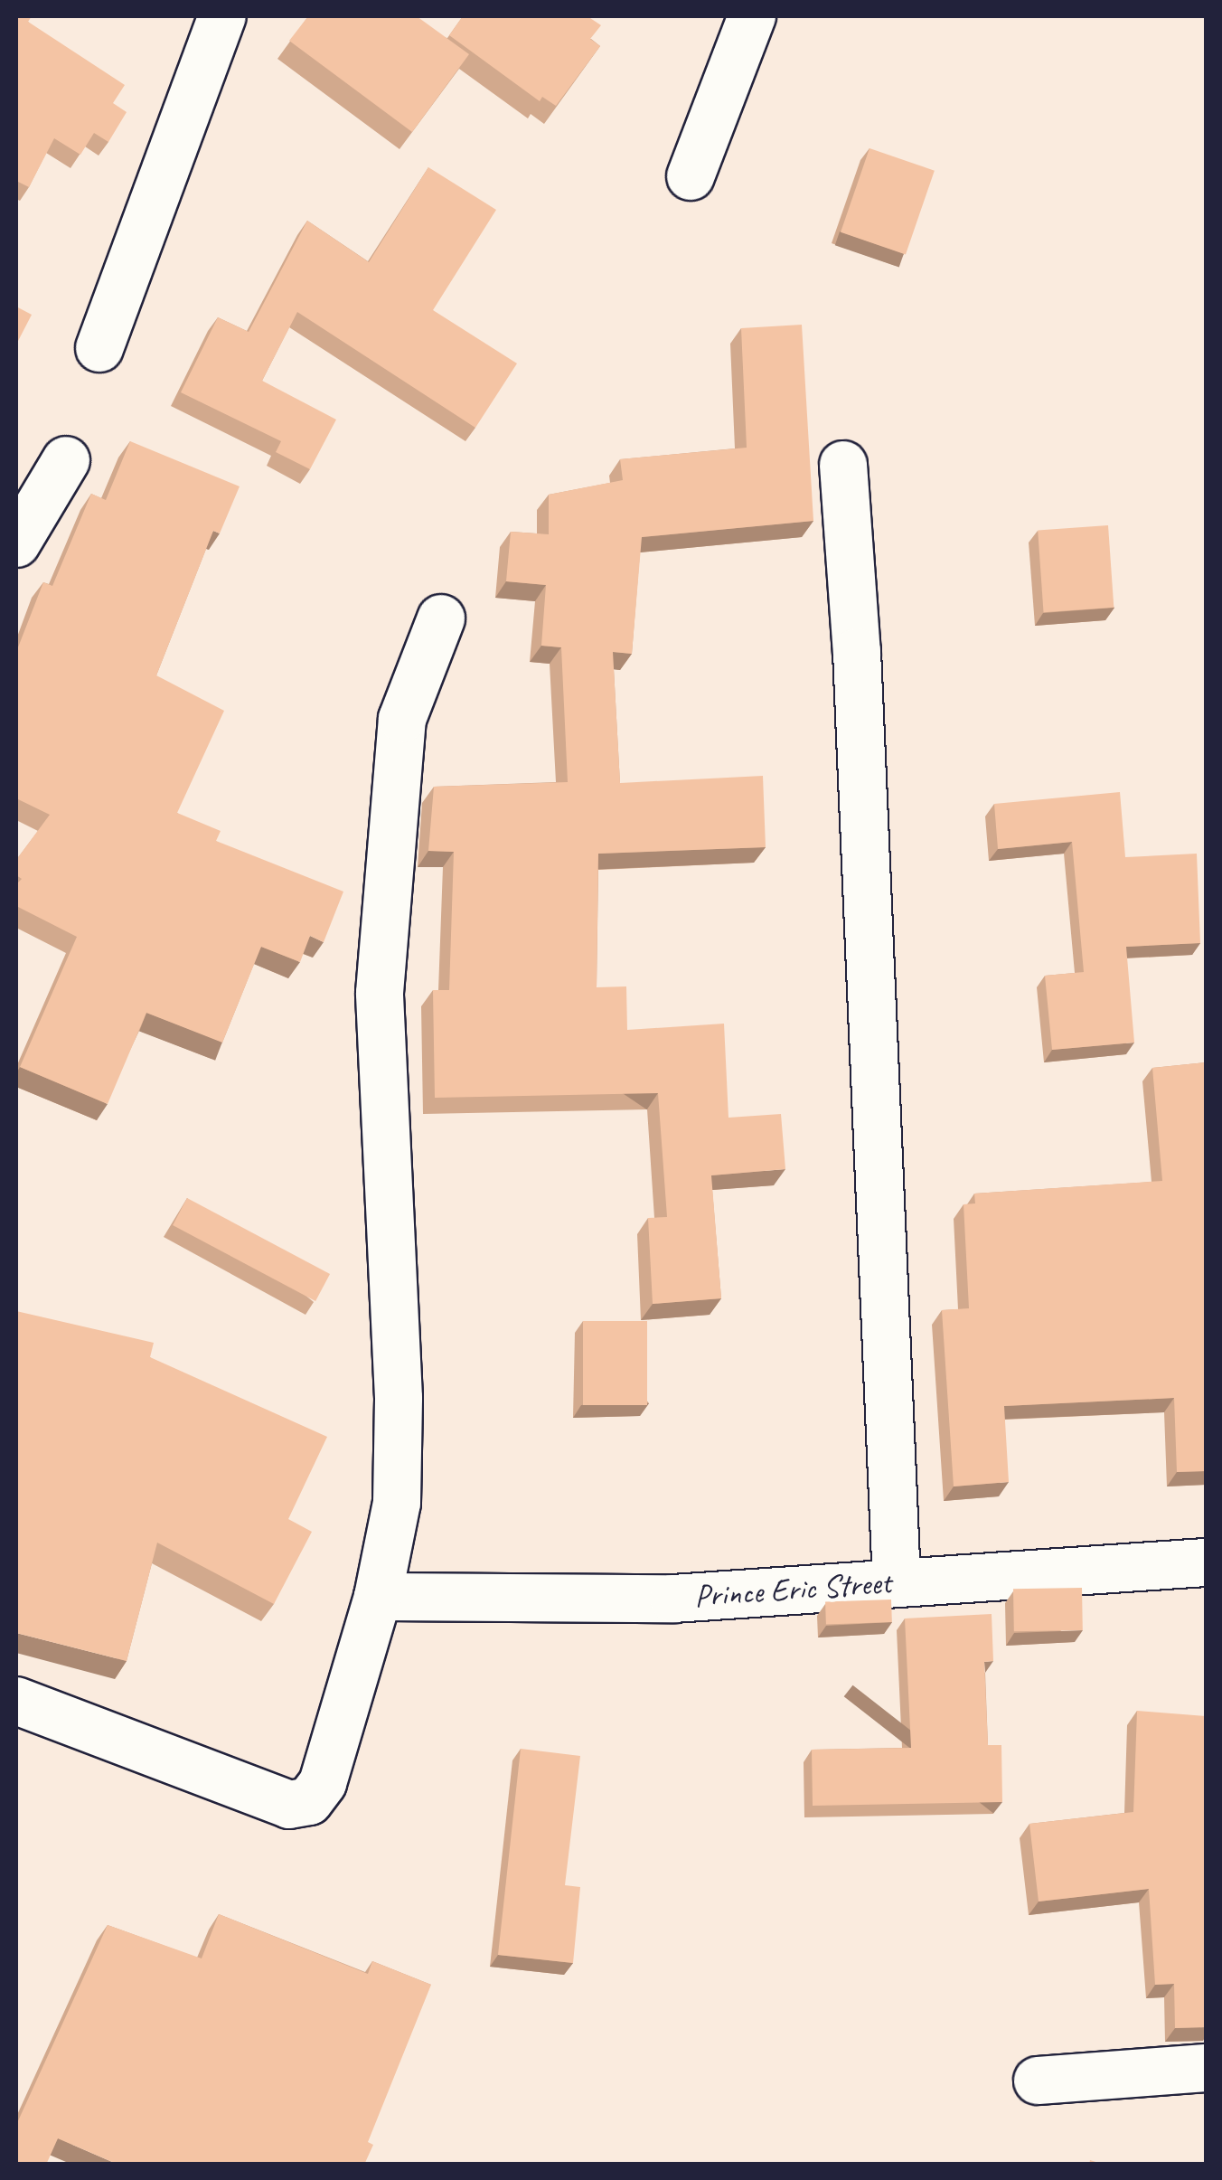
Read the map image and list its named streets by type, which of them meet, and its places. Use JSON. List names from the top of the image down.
{
  "streets": {
    "street": ["Prince Eric Street"]
  }
}
